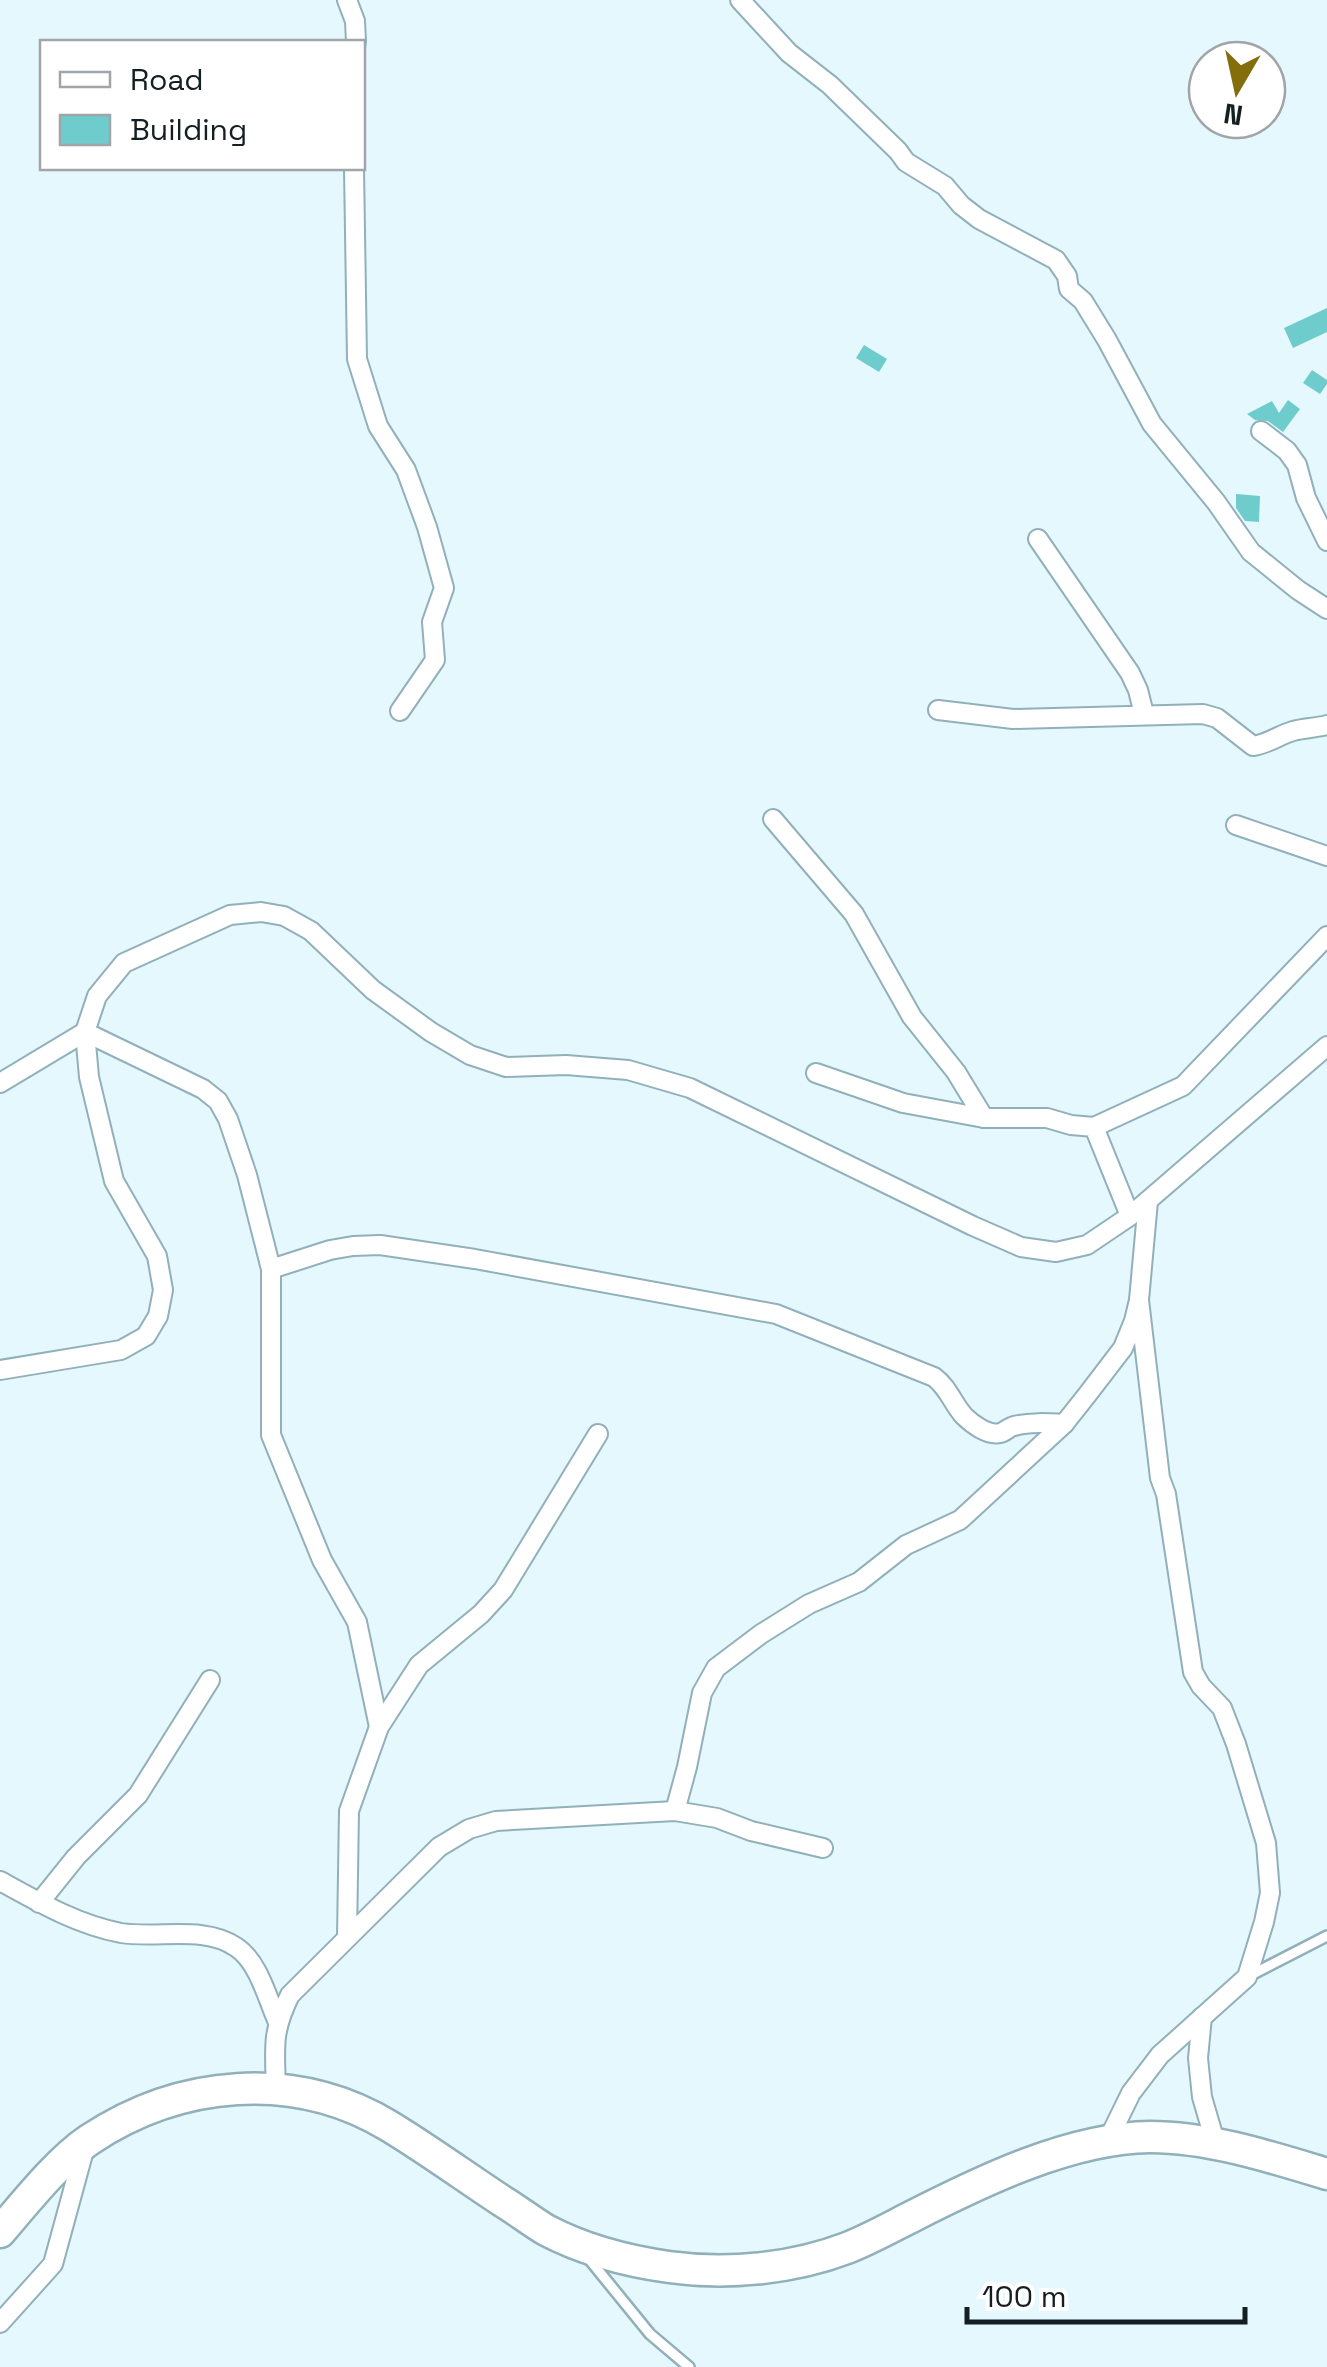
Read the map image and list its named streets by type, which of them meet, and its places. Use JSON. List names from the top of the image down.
{
  "legend": ["Road", "Building"],
  "scale_bar": "100 m",
  "north": "bottom"
}
